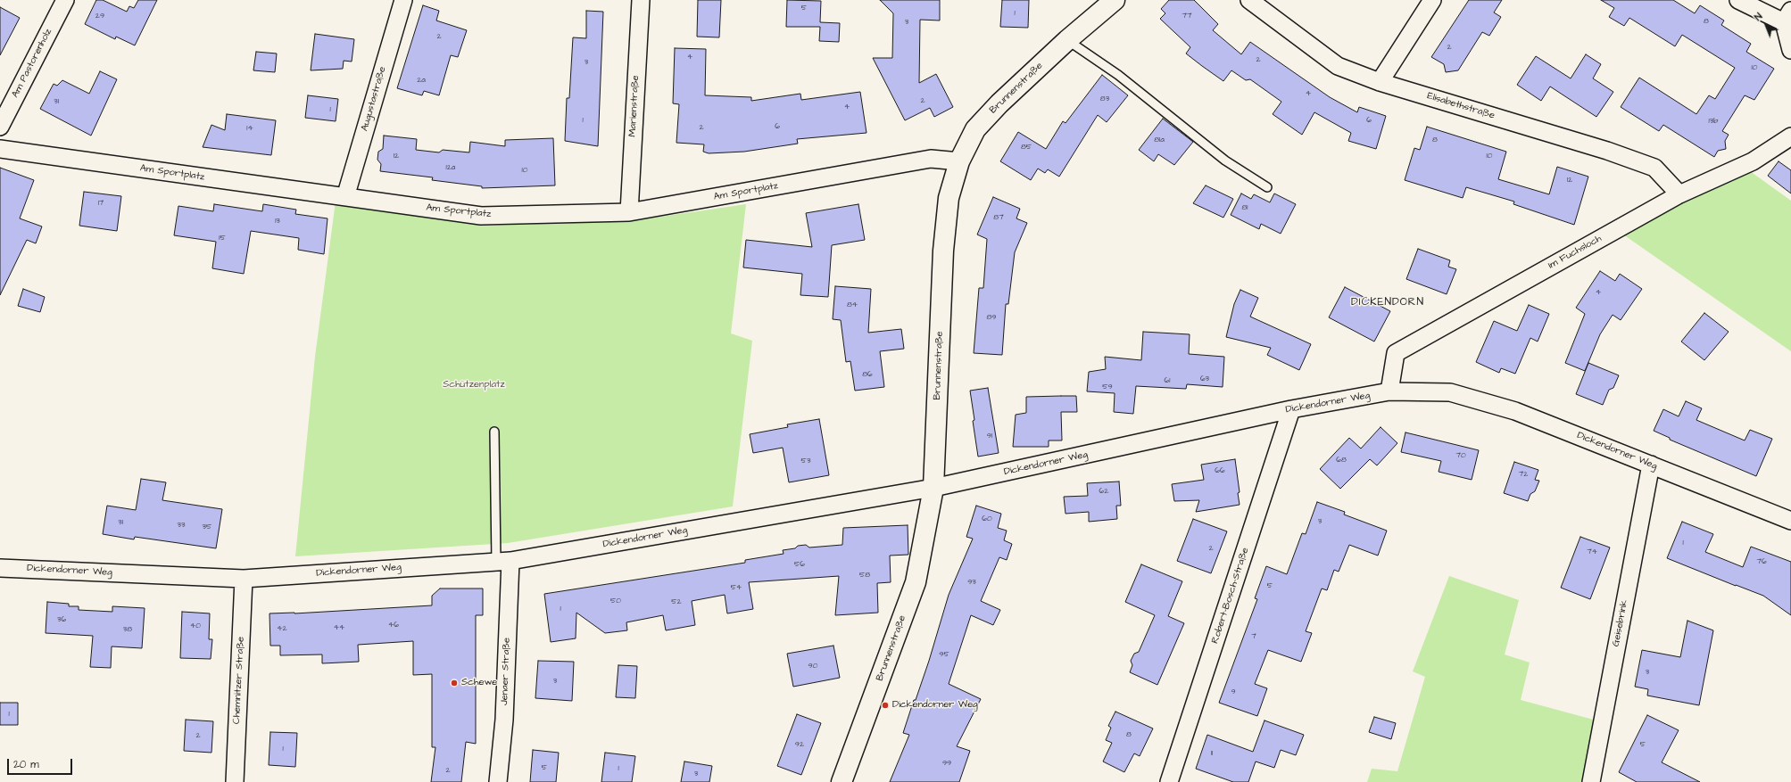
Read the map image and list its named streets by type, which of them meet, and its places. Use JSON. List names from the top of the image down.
{
  "streets": {
    "street": [
      "Am Pastorenholz",
      "Brunnenstraße",
      "Augustastraße",
      "Marienstraße",
      "Elisabethstraße",
      "Am Sportplatz",
      "Im Fuchsloch",
      "Dickendorner Weg",
      "Robert-Bosch-Straße",
      "Geisebrink",
      "Jenaer Straße",
      "Chemnitzer Straße"
    ]
  },
  "crossings": [
    ["Brunnenstraße", "Am Sportplatz"],
    ["Brunnenstraße", "Dickendorner Weg"],
    ["Augustastraße", "Am Sportplatz"],
    ["Marienstraße", "Am Sportplatz"],
    ["Elisabethstraße", "Im Fuchsloch"],
    ["Im Fuchsloch", "Dickendorner Weg"],
    ["Dickendorner Weg", "Robert-Bosch-Straße"],
    ["Dickendorner Weg", "Geisebrink"],
    ["Dickendorner Weg", "Jenaer Straße"],
    ["Dickendorner Weg", "Chemnitzer Straße"]
  ],
  "districts": ["DICKENDORN"],
  "parks": ["Schützenplatz"],
  "places": ["Schewe", "Dickendorner Weg"],
  "house_numbers": [
    "5",
    "1",
    "29",
    "77",
    "8",
    "3",
    "2",
    "2",
    "4",
    "2",
    "3",
    "10",
    "2a",
    "4",
    "83",
    "2",
    "31",
    "4",
    "1",
    "1",
    "6",
    "13b",
    "6",
    "2",
    "14",
    "81a",
    "8",
    "85",
    "12",
    "10",
    "12a",
    "10",
    "12",
    "17",
    "81",
    "87",
    "13",
    "15",
    "4",
    "84",
    "89",
    "86",
    "63",
    "61",
    "59",
    "91",
    "70",
    "68",
    "53",
    "66",
    "72",
    "62",
    "60",
    "3",
    "31",
    "33",
    "35",
    "1",
    "2",
    "74",
    "76",
    "56",
    "58",
    "93",
    "5",
    "54",
    "50",
    "52",
    "1",
    "36",
    "46",
    "40",
    "44",
    "42",
    "38",
    "7",
    "95",
    "90",
    "3",
    "3",
    "9",
    "1",
    "8",
    "2",
    "92",
    "5",
    "1",
    "11",
    "99",
    "5",
    "1",
    "2",
    "3"
  ],
  "scale_bar": "20 m",
  "north": "top left"
}
